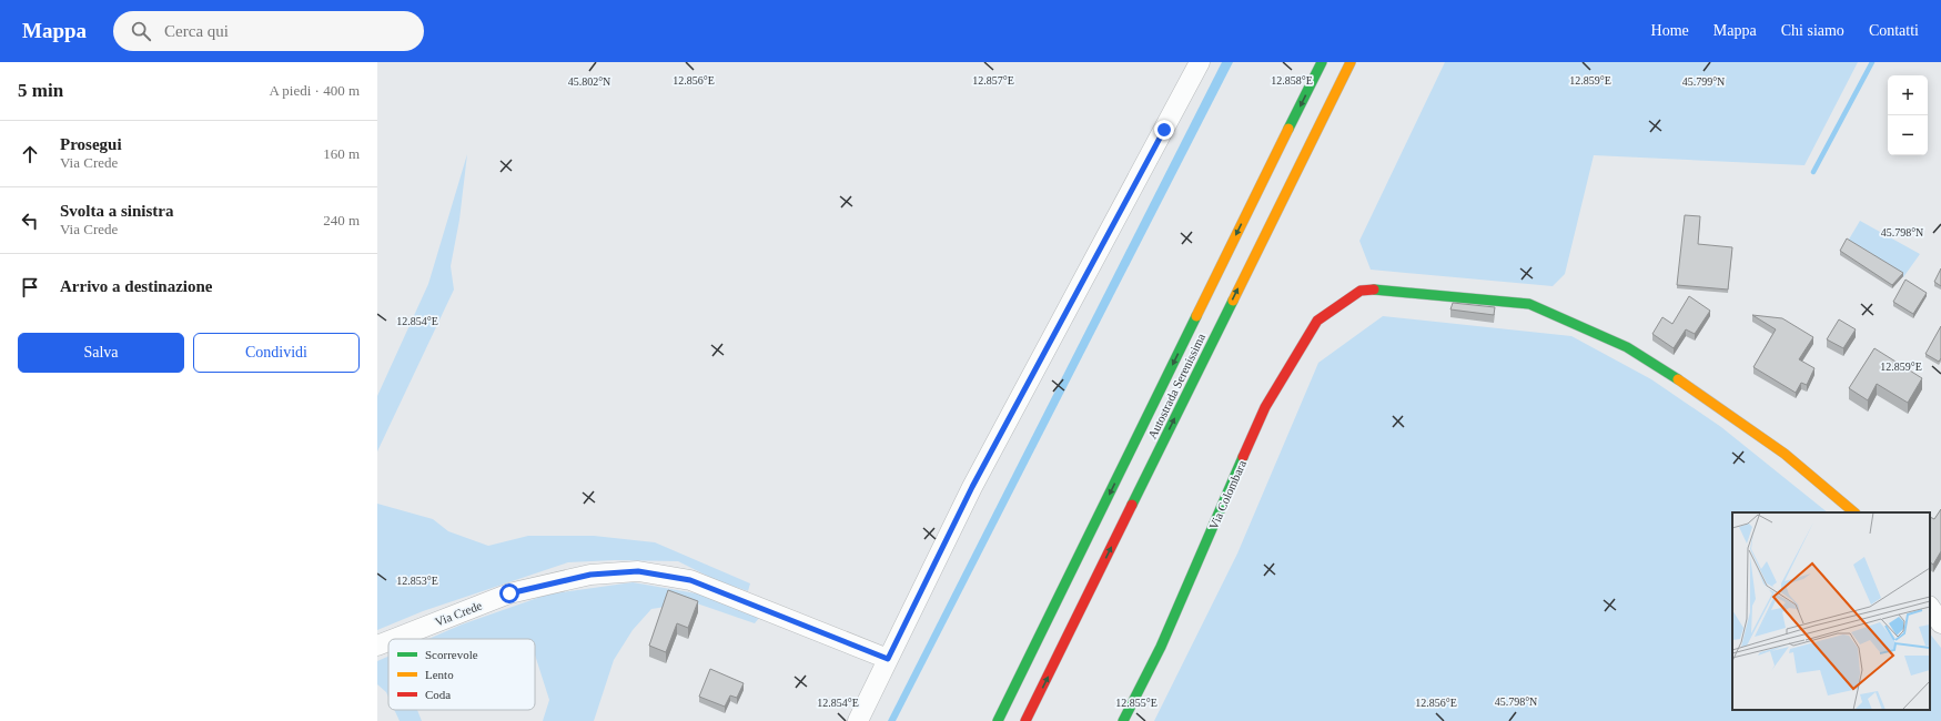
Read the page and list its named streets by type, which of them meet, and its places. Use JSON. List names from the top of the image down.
{
  "streets": {
    "main road": ["Autostrada Serenissima", "Via Colombara"],
    "street": ["Via Crede"]
  },
  "legend": ["Scorrevole", "Lento", "Coda"],
  "page": {
    "header": "Mappa",
    "search": "Cerca qui",
    "nav": [
      "Home",
      "Mappa",
      "Chi siamo",
      "Contatti"
    ],
    "heading": ["5 min", "A piedi · 400 m"],
    "map_buttons": ["+", "−"],
    "list": [
      ["Prosegui", "Via Crede", "160 m"],
      ["Svolta a sinistra", "Via Crede", "240 m"],
      "Arrivo a destinazione"
    ],
    "buttons": ["Salva", "Condividi"]
  },
  "coordinates": [
    "12.858°E",
    "12.856°E",
    "12.857°E",
    "12.859°E",
    "45.802°N",
    "45.799°N",
    "45.798°N",
    "12.854°E",
    "12.853°E",
    "12.855°E"
  ]
}
